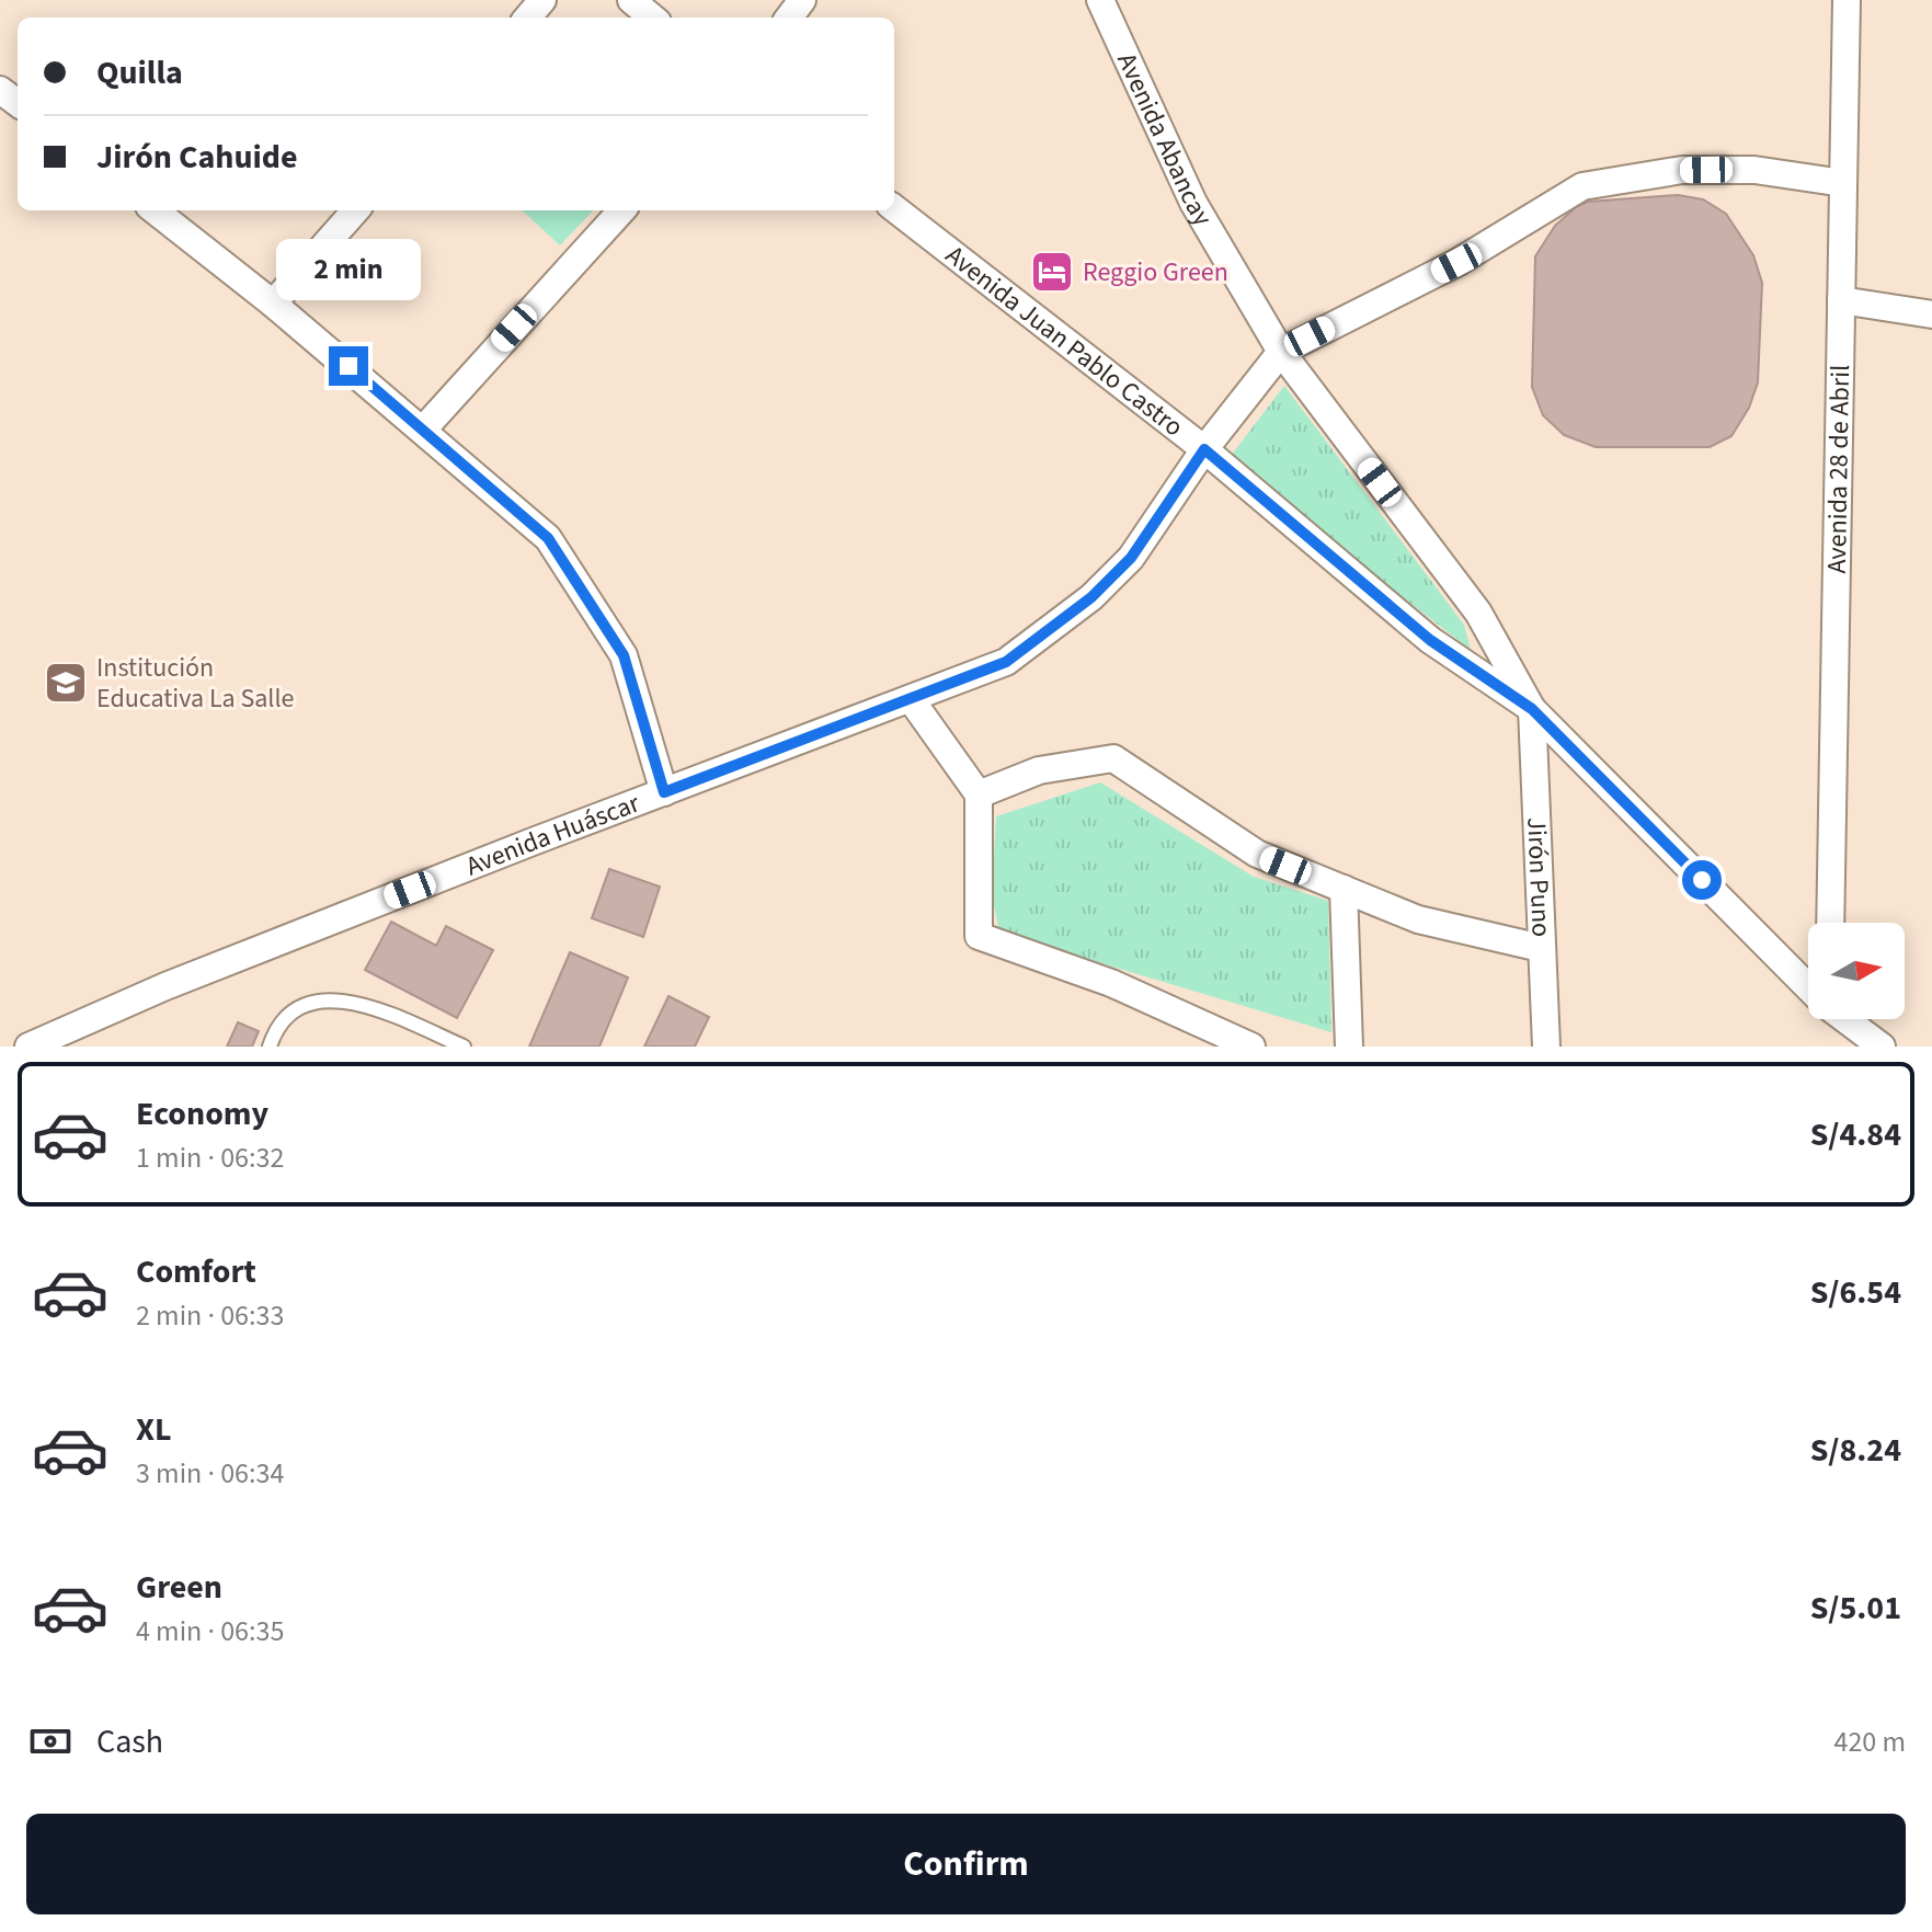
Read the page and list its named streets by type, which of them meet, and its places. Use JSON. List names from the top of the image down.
{
  "streets": {
    "street": [
      "Avenida Abancay",
      "Avenida Juan Pablo Castro",
      "Avenida 28 de Abril",
      "Avenida Huáscar",
      "Jirón Puno"
    ]
  },
  "crossings": [
    ["Avenida Abancay", "Avenida Juan Pablo Castro"],
    ["Avenida Abancay", "Avenida Huáscar"],
    ["Avenida Abancay", "Jirón Puno"],
    ["Avenida Juan Pablo Castro", "Avenida Huáscar"],
    ["Avenida Juan Pablo Castro", "Jirón Puno"],
    ["Avenida 28 de Abril", "Avenida Huáscar"]
  ],
  "places": {
    "hotel": ["Reggio Green"],
    "school or university": ["Institución Educativa La Salle"]
  },
  "north": "right",
  "page": {
    "banner": ["Quilla", "Jirón Cahuide"],
    "bubble": "2 min",
    "list": [
      {
        "name": "Economy",
        "note": "1 min · 06:32",
        "value": "S/4.84"
      },
      {
        "name": "Comfort",
        "note": "2 min · 06:33",
        "value": "S/6.54"
      },
      {
        "name": "XL",
        "note": "3 min · 06:34",
        "value": "S/8.24"
      },
      {
        "name": "Green",
        "note": "4 min · 06:35",
        "value": "S/5.01"
      }
    ],
    "pay": ["Cash", "420 m"],
    "buttons": "Confirm"
  }
}
